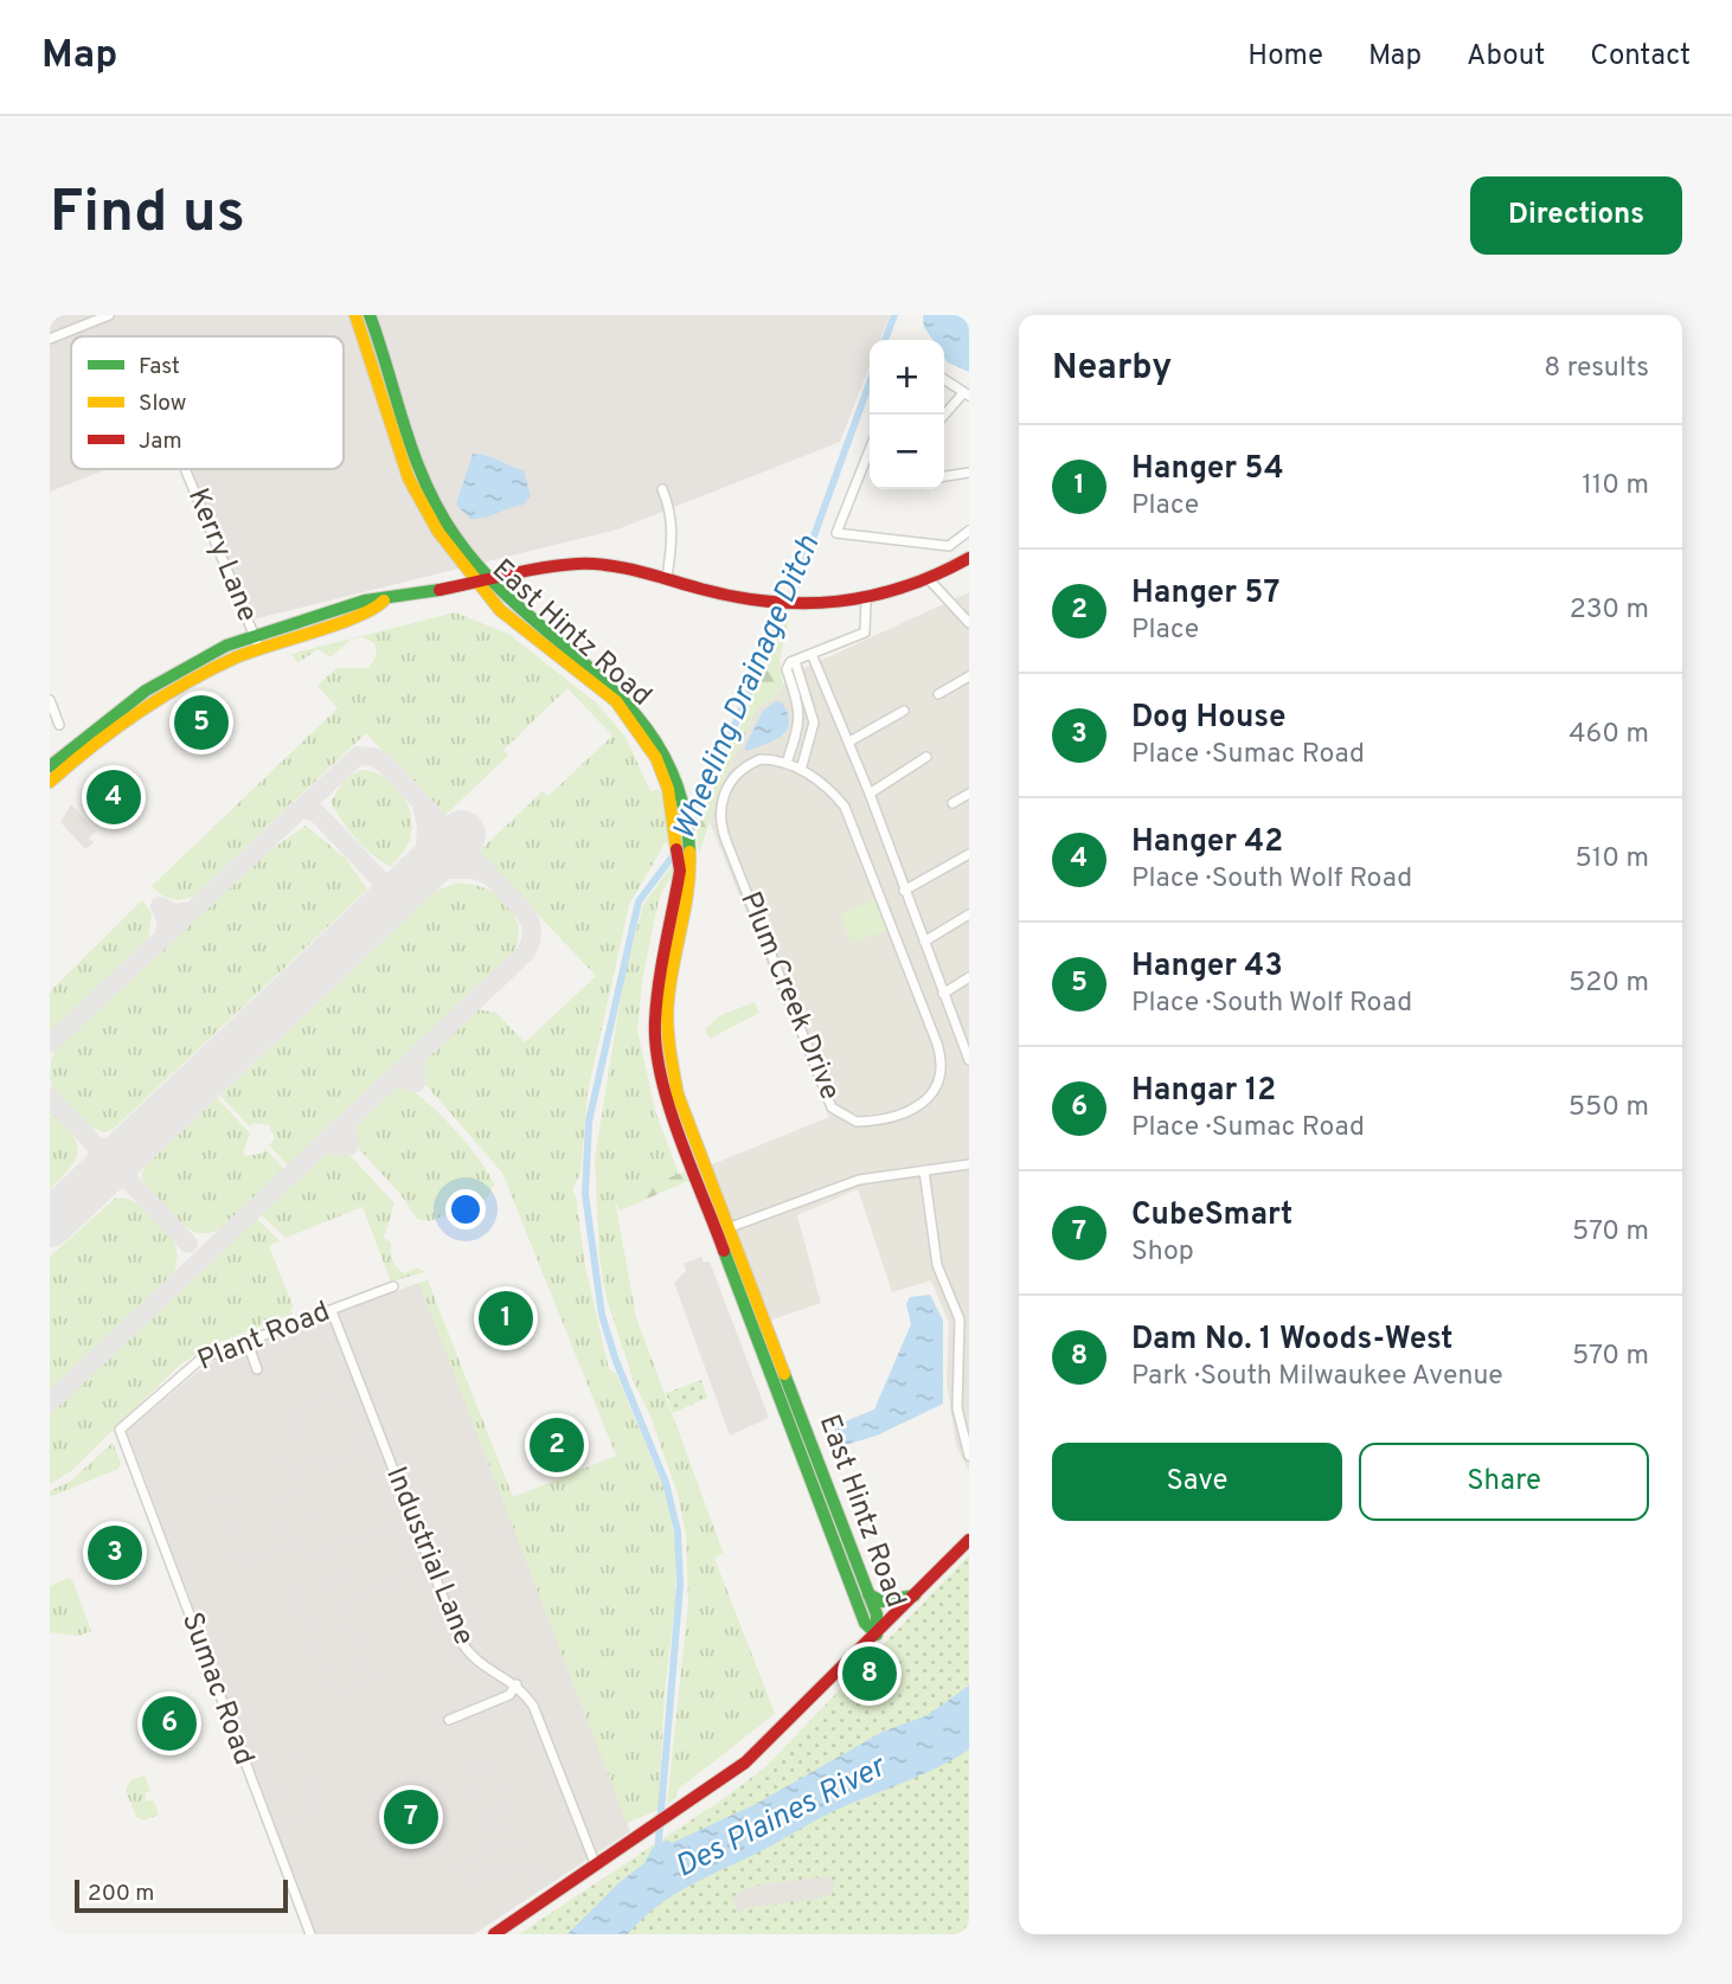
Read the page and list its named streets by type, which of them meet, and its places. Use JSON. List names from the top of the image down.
{
  "streets": {
    "main road": ["East Hintz Road"],
    "street": [
      "Kerry Lane",
      "Plum Creek Drive",
      "Plant Road",
      "Industrial Lane",
      "Sumac Road"
    ]
  },
  "crossings": [
    ["Plant Road", "Industrial Lane"],
    ["Plant Road", "Sumac Road"]
  ],
  "water": ["Wheeling Drainage Ditch", "Des Plaines River"],
  "legend": ["Fast", "Slow", "Jam"],
  "scale_bar": "200 m",
  "page": {
    "header": "Map",
    "nav": [
      "Home",
      "Map",
      "About",
      "Contact"
    ],
    "buttons": [
      "Directions",
      ["Save", "Share"]
    ],
    "title": "Find us",
    "heading": ["Nearby", "8 results"],
    "map_buttons": ["+", "−"],
    "list": [
      {
        "mark": "1",
        "name": "Hanger 54",
        "note": "Place",
        "value": "110 m"
      },
      {
        "mark": "2",
        "name": "Hanger 57",
        "note": "Place",
        "value": "230 m"
      },
      {
        "mark": "3",
        "name": "Dog House",
        "note": "Place · Sumac Road",
        "value": "460 m"
      },
      {
        "mark": "4",
        "name": "Hanger 42",
        "note": "Place · South Wolf Road",
        "value": "510 m"
      },
      {
        "mark": "5",
        "name": "Hanger 43",
        "note": "Place · South Wolf Road",
        "value": "520 m"
      },
      {
        "mark": "6",
        "name": "Hangar 12",
        "note": "Place · Sumac Road",
        "value": "550 m"
      },
      {
        "mark": "7",
        "name": "CubeSmart",
        "note": "Shop",
        "value": "570 m"
      },
      {
        "mark": "8",
        "name": "Dam No. 1 Woods-West",
        "note": "Park · South Milwaukee Avenue",
        "value": "570 m"
      }
    ],
    "pins": [
      "5",
      "4",
      "1",
      "2",
      "3",
      "8",
      "6",
      "7"
    ],
    "scale": "200 m"
  }
}
